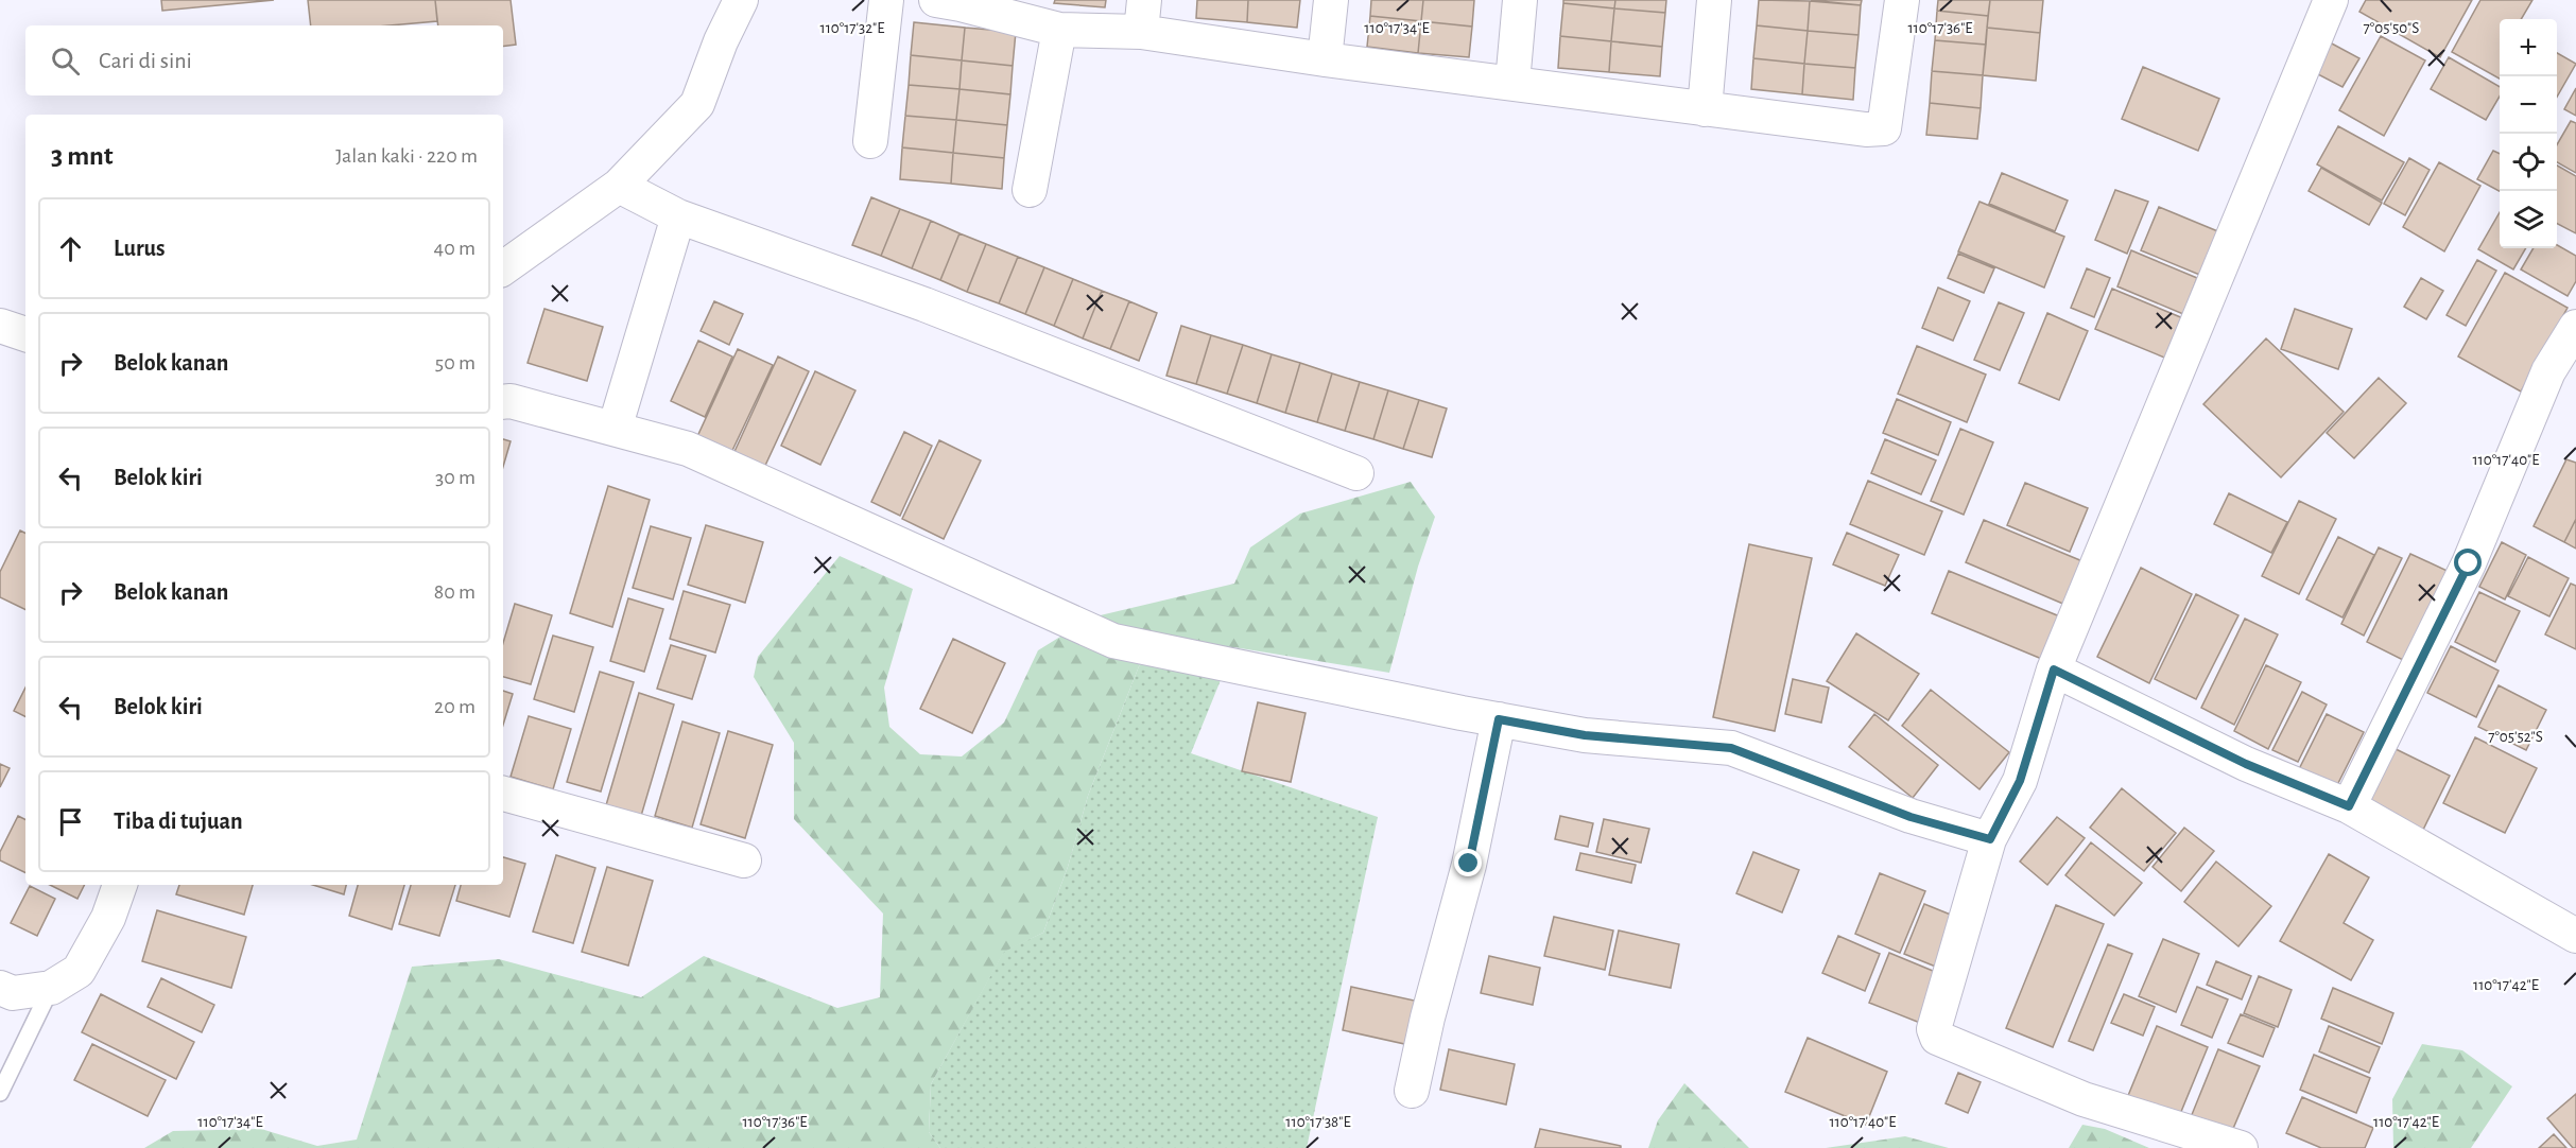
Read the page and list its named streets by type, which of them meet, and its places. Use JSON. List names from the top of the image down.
{
  "page": {
    "map_buttons": ["+", "−"],
    "search": "Cari di sini",
    "heading": ["3 mnt", "Jalan kaki · 220 m"],
    "list": [
      ["Lurus", "40 m"],
      ["Belok kanan", "50 m"],
      ["Belok kiri", "30 m"],
      ["Belok kanan", "80 m"],
      ["Belok kiri", "20 m"],
      "Tiba di tujuan"
    ]
  },
  "coordinates": [
    "110°17'32\"E",
    "110°17'34\"E",
    "110°17'36\"E",
    "7°05'50\"S",
    "110°17'40\"E",
    "7°05'52\"S",
    "110°17'42\"E",
    "110°17'38\"E"
  ]
}
